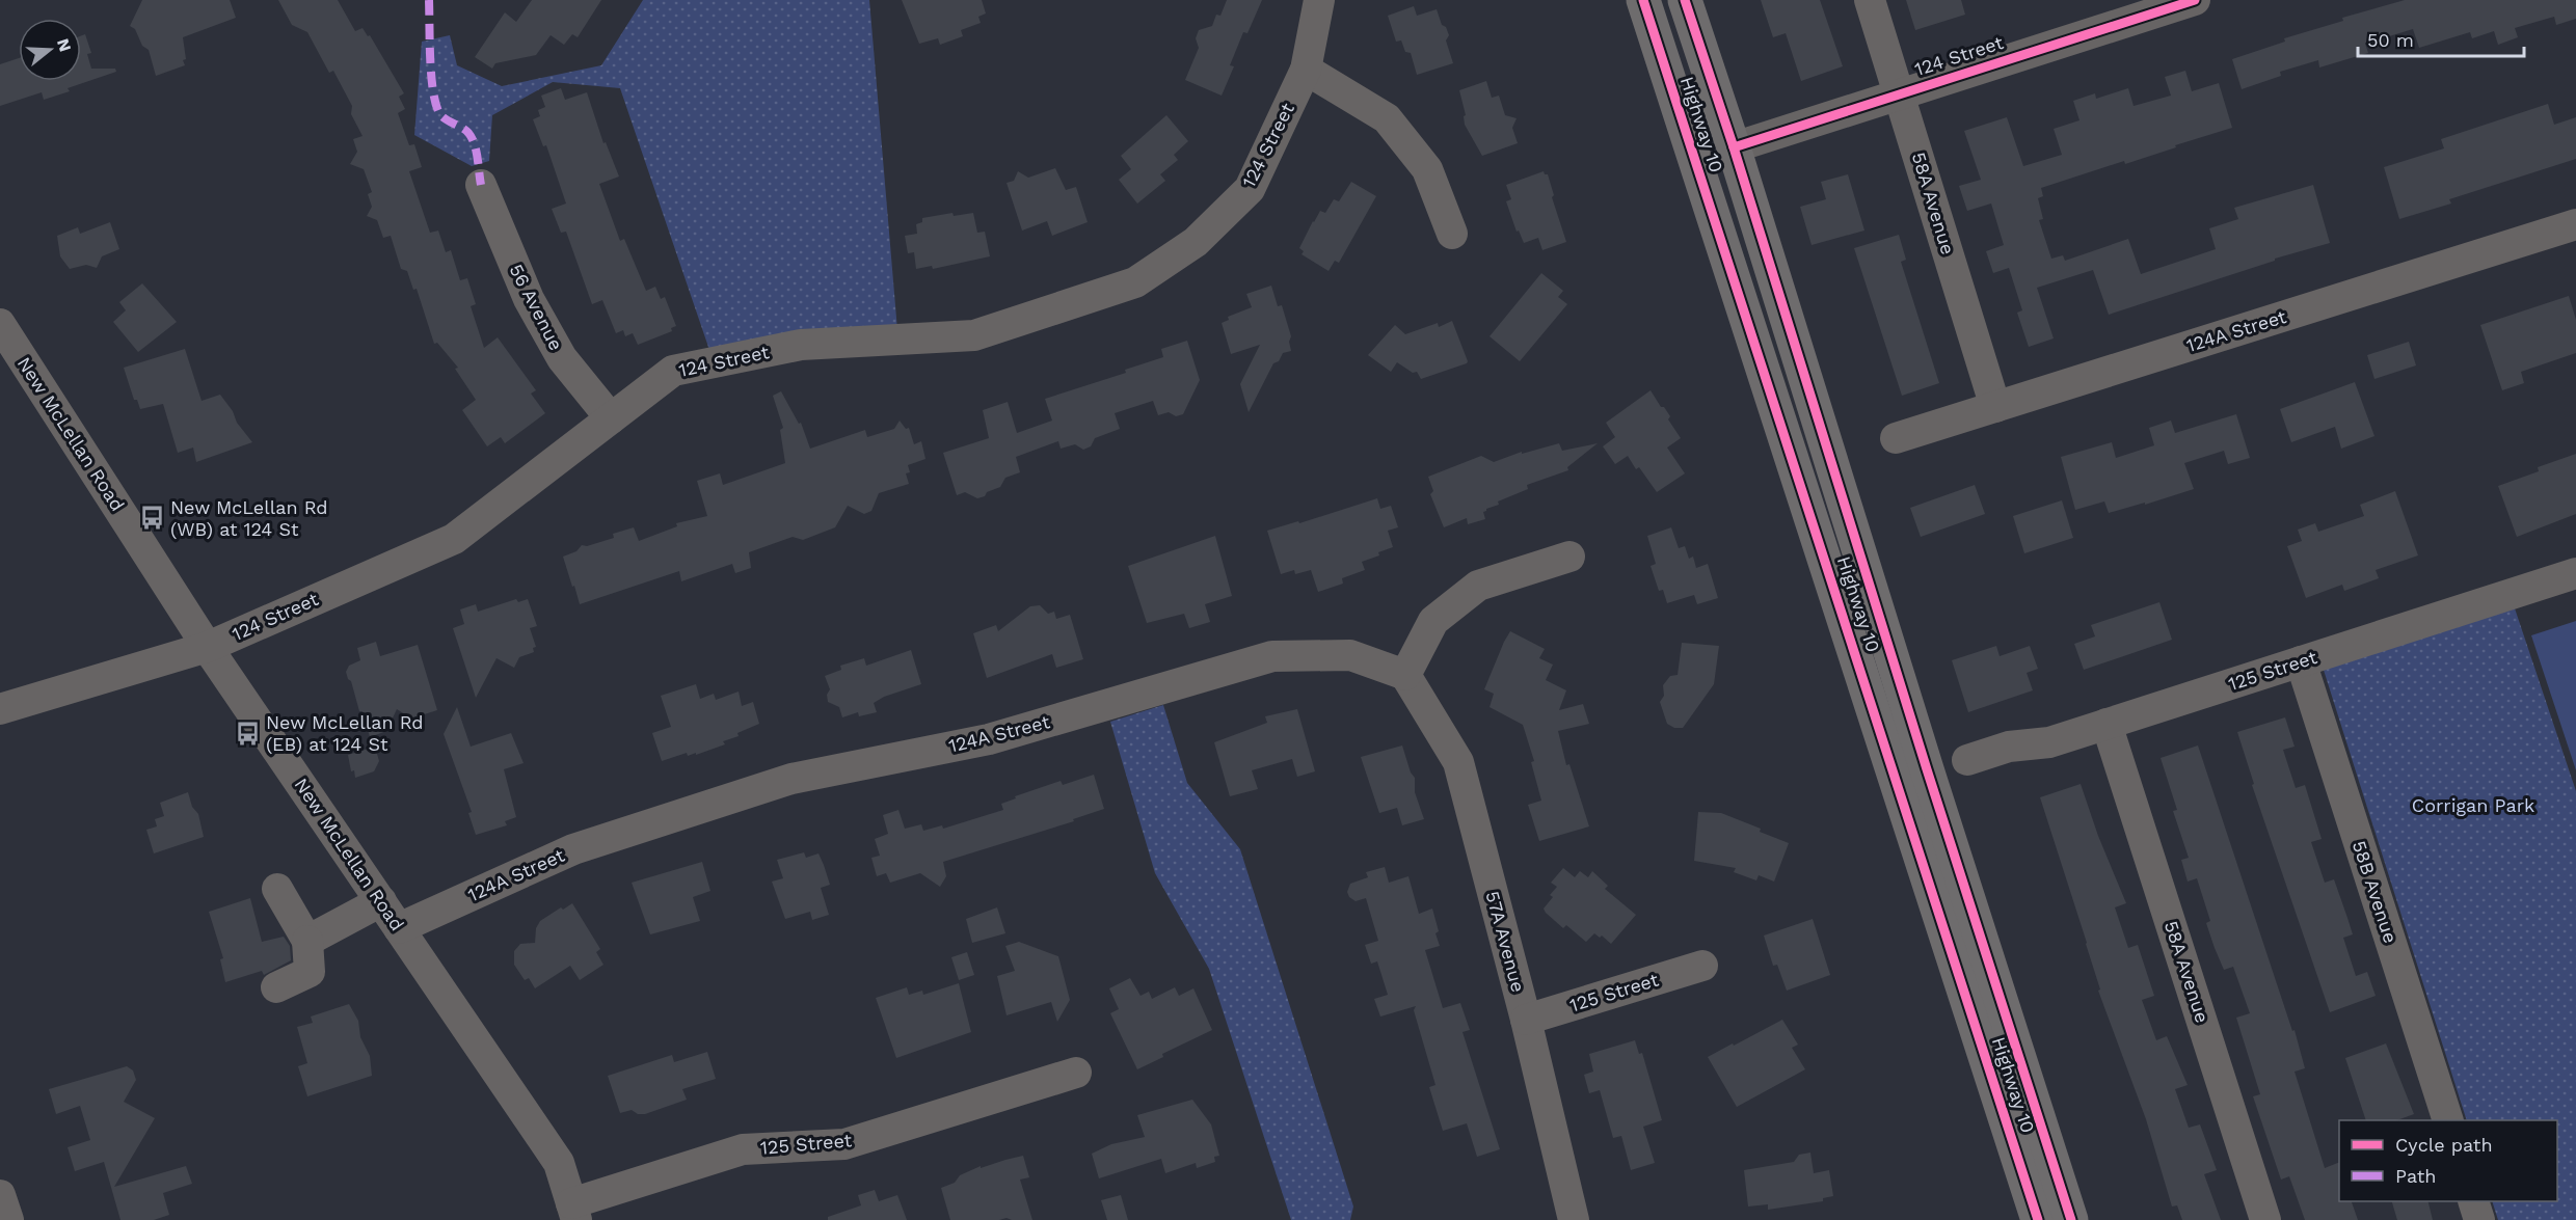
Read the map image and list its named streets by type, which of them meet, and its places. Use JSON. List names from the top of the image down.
{
  "streets": {
    "highway": ["Highway 10"],
    "street": [
      "124 Street",
      "58A Avenue",
      "56 Avenue",
      "124A Street",
      "New McLellan Road",
      "125 Street",
      "58B Avenue",
      "57A Avenue"
    ]
  },
  "crossings": [
    ["124 Street", "Highway 10"],
    ["124 Street", "58A Avenue"],
    ["124 Street", "56 Avenue"],
    ["124 Street", "New McLellan Road"],
    ["58A Avenue", "124A Street"],
    ["58A Avenue", "125 Street"],
    ["124A Street", "New McLellan Road"],
    ["124A Street", "57A Avenue"],
    ["New McLellan Road", "125 Street"],
    ["125 Street", "58B Avenue"],
    ["125 Street", "57A Avenue"]
  ],
  "parks": ["Corrigan Park"],
  "places": {
    "bus stop": ["New McLellan Rd (WB) at 124 St", "New McLellan Rd (EB) at 124 St"]
  },
  "legend": ["Cycle path", "Path"],
  "scale_bar": "50 m",
  "north": "right"
}
